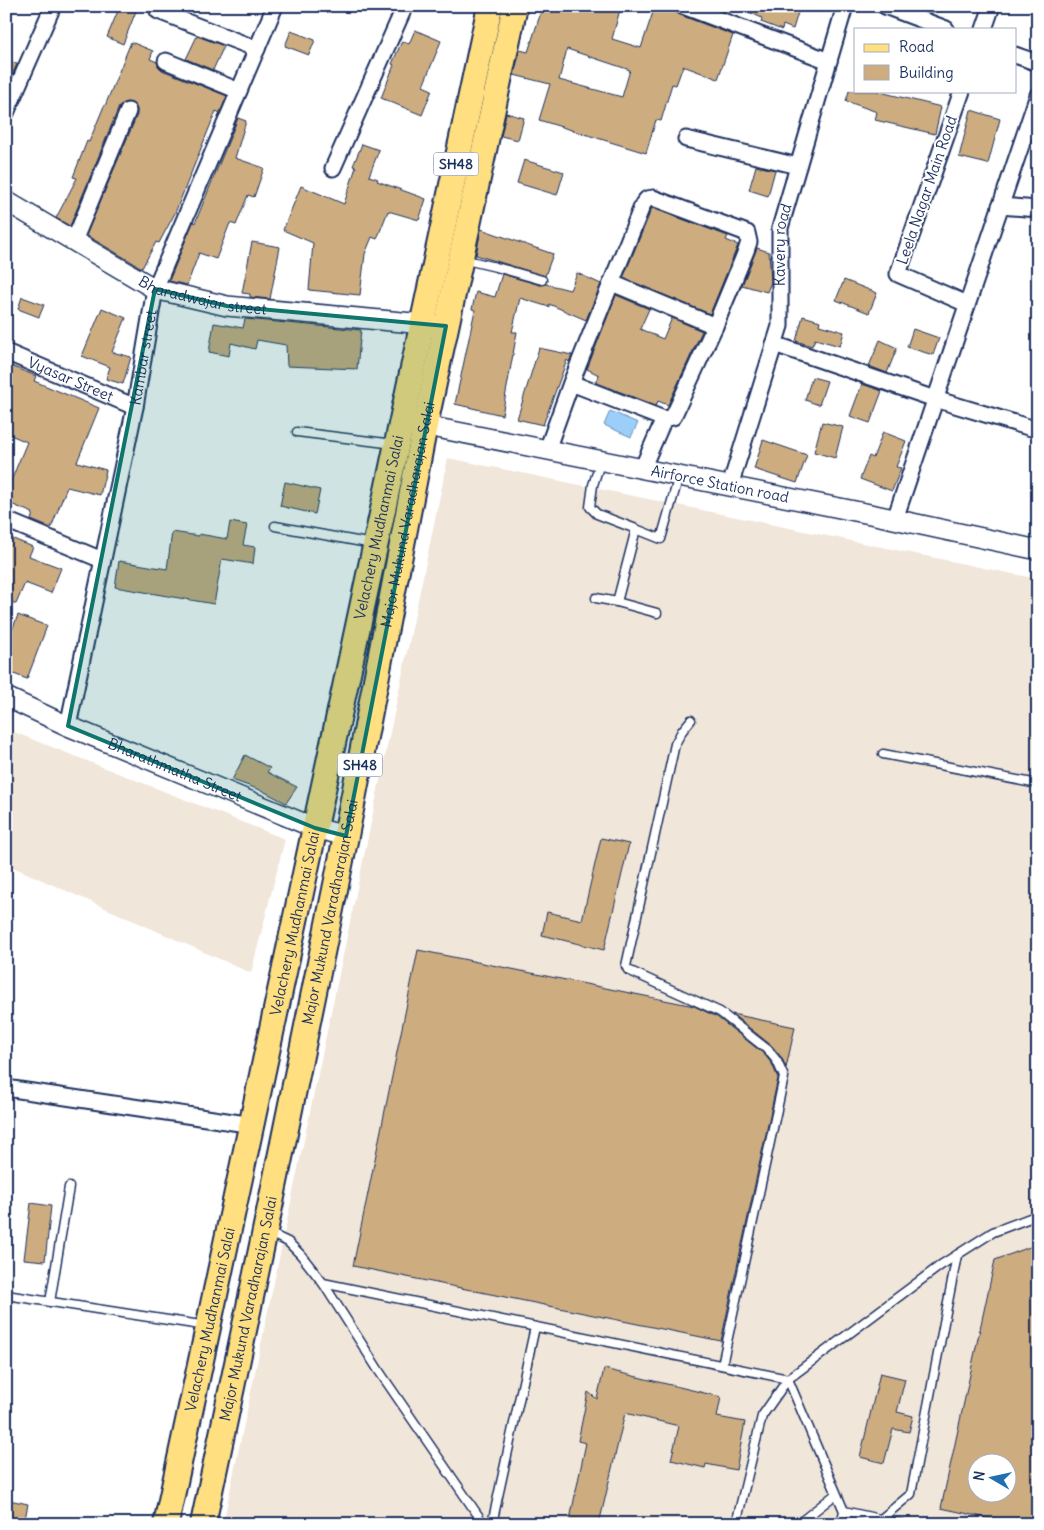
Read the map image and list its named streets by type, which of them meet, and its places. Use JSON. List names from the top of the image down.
{
  "streets": {
    "main road": ["SH48", "Major Mukund Varadharajan Salai", "Velachery Mudhanmai Salai"],
    "street": [
      "Leela Nagar Main Road",
      "Kavery road",
      "Bharadwajar street",
      "Kambar street",
      "Vyasar Street",
      "Airforce Station road",
      "Bharathmatha Street"
    ]
  },
  "crossings": [
    ["SH48", "Bharadwajar street"],
    ["SH48", "Velachery Mudhanmai Salai"],
    ["Kavery road", "Airforce Station road"],
    ["Bharadwajar street", "Kambar street"],
    ["Bharadwajar street", "Major Mukund Varadharajan Salai"],
    ["Bharadwajar street", "Velachery Mudhanmai Salai"],
    ["Kambar street", "Vyasar Street"],
    ["Kambar street", "Bharathmatha Street"],
    ["Airforce Station road", "Major Mukund Varadharajan Salai"],
    ["Airforce Station road", "Velachery Mudhanmai Salai"],
    ["Major Mukund Varadharajan Salai", "Bharathmatha Street"],
    ["Velachery Mudhanmai Salai", "Bharathmatha Street"]
  ],
  "legend": ["Road", "Building"],
  "north": "left"
}
